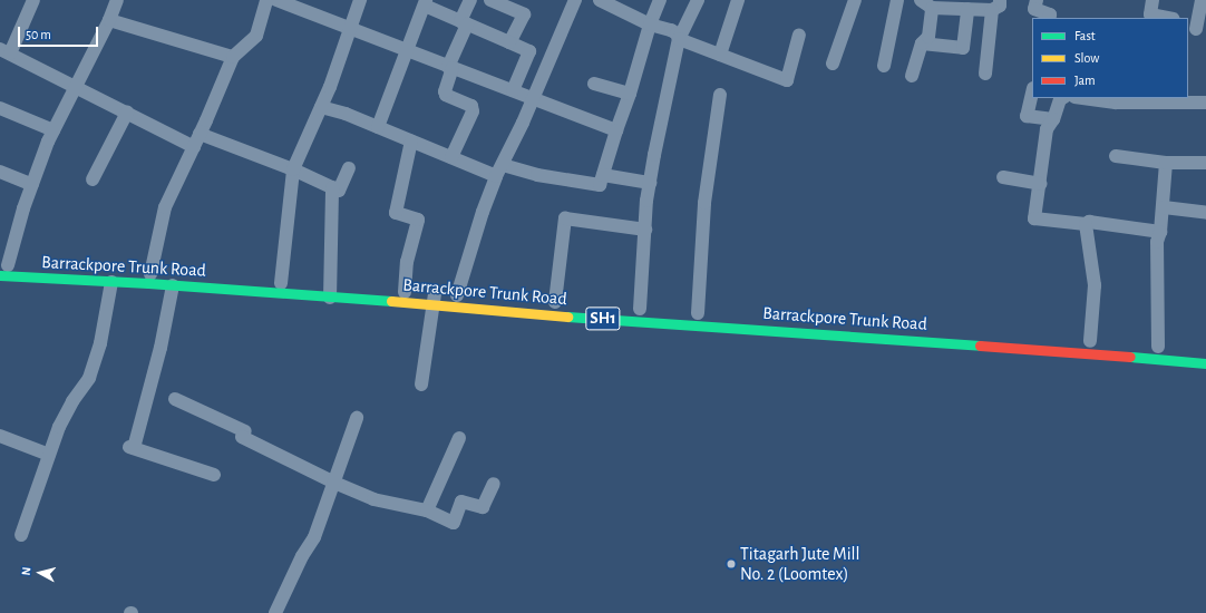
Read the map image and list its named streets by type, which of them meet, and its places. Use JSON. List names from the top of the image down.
{
  "streets": {
    "main road": ["Barrackpore Trunk Road", "SH1"]
  },
  "places": ["Titagarh Jute Mill No. 2 (Loomtex)"],
  "legend": ["Fast", "Slow", "Jam"],
  "scale_bar": "50 m",
  "north": "left"
}
